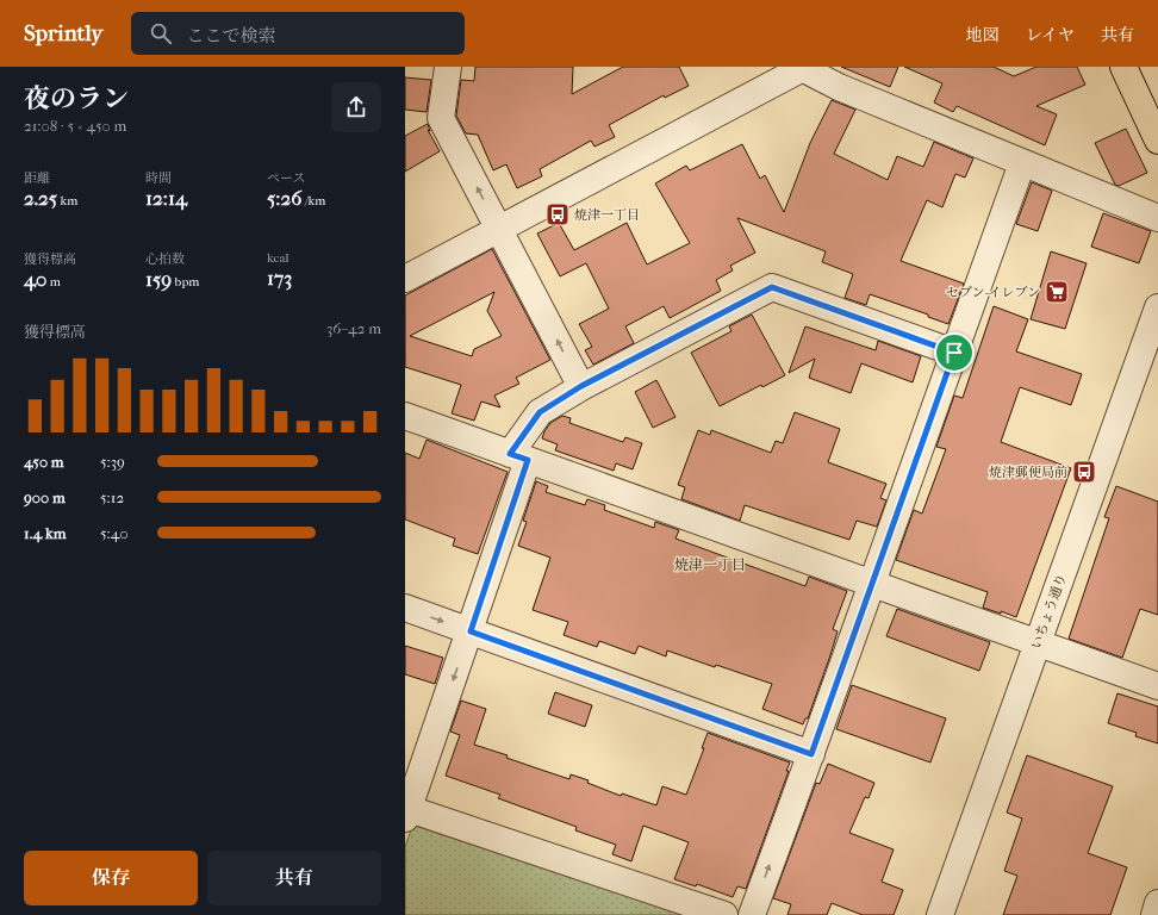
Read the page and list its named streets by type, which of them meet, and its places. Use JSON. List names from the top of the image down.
{
  "streets": {
    "street": ["いちょう通り"]
  },
  "districts": ["焼津一丁目"],
  "places": {
    "bus stop": ["焼津一丁目", "焼津郵便局前"],
    "supermarket": ["セブン-イレブン"]
  },
  "page": {
    "header": "Sprintly",
    "search": "ここで検索",
    "nav": ["地図", "レイヤ", "共有"],
    "heading": ["夜のラン", "21:08 · 5 × 450 m"],
    "stats": [
      ["距離", "2.25 km"],
      ["時間", "12:14"],
      ["ペース", "5:26 /km"],
      ["獲得標高", "40 m"],
      ["心拍数", "159 bpm"],
      ["kcal", "173"]
    ],
    "chart": ["獲得標高", "36–42 m"],
    "list": [
      {
        "name": "450 m",
        "note": "5:39"
      },
      {
        "name": "900 m",
        "note": "5:12"
      },
      {
        "name": "1.4 km",
        "note": "5:40"
      }
    ],
    "buttons": ["保存", "共有"]
  }
}
